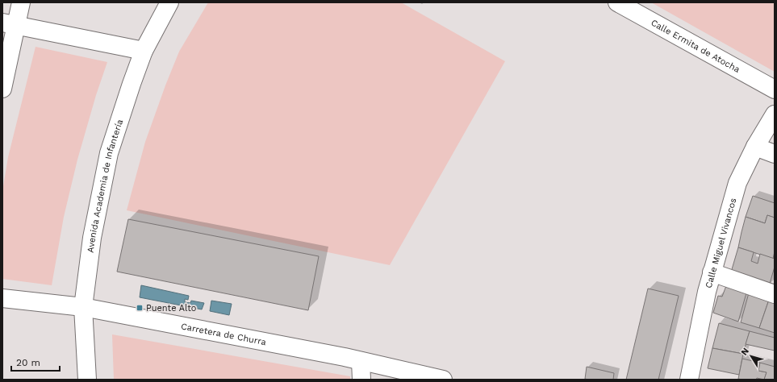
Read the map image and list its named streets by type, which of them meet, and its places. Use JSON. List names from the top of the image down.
{
  "streets": {
    "street": [
      "Calle Ermita de Atocha",
      "Avenida Academia de Infantería",
      "Calle Miguel Vivancos",
      "Carretera de Churra"
    ]
  },
  "crossings": [
    ["Avenida Academia de Infantería", "Carretera de Churra"]
  ],
  "places": {
    "transit": ["Puente Alto"]
  },
  "scale_bar": "20 m",
  "north": "top left"
}
